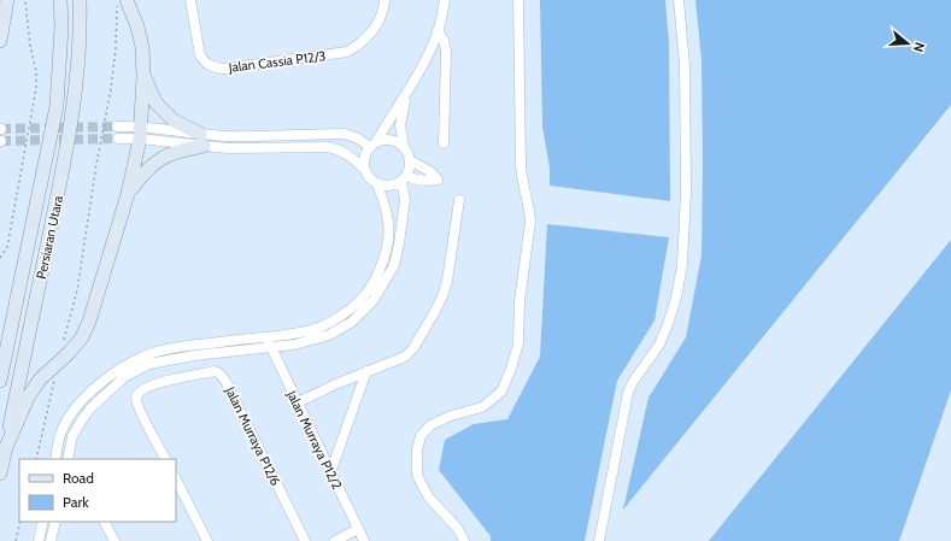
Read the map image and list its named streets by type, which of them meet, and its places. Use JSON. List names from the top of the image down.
{
  "streets": {
    "main road": ["Persiaran Utara"],
    "street": ["Jalan Cassia P12/3", "Jalan Murraya P12/6", "Jalan Murraya P12/2"]
  },
  "legend": ["Road", "Park"],
  "north": "right"
}
